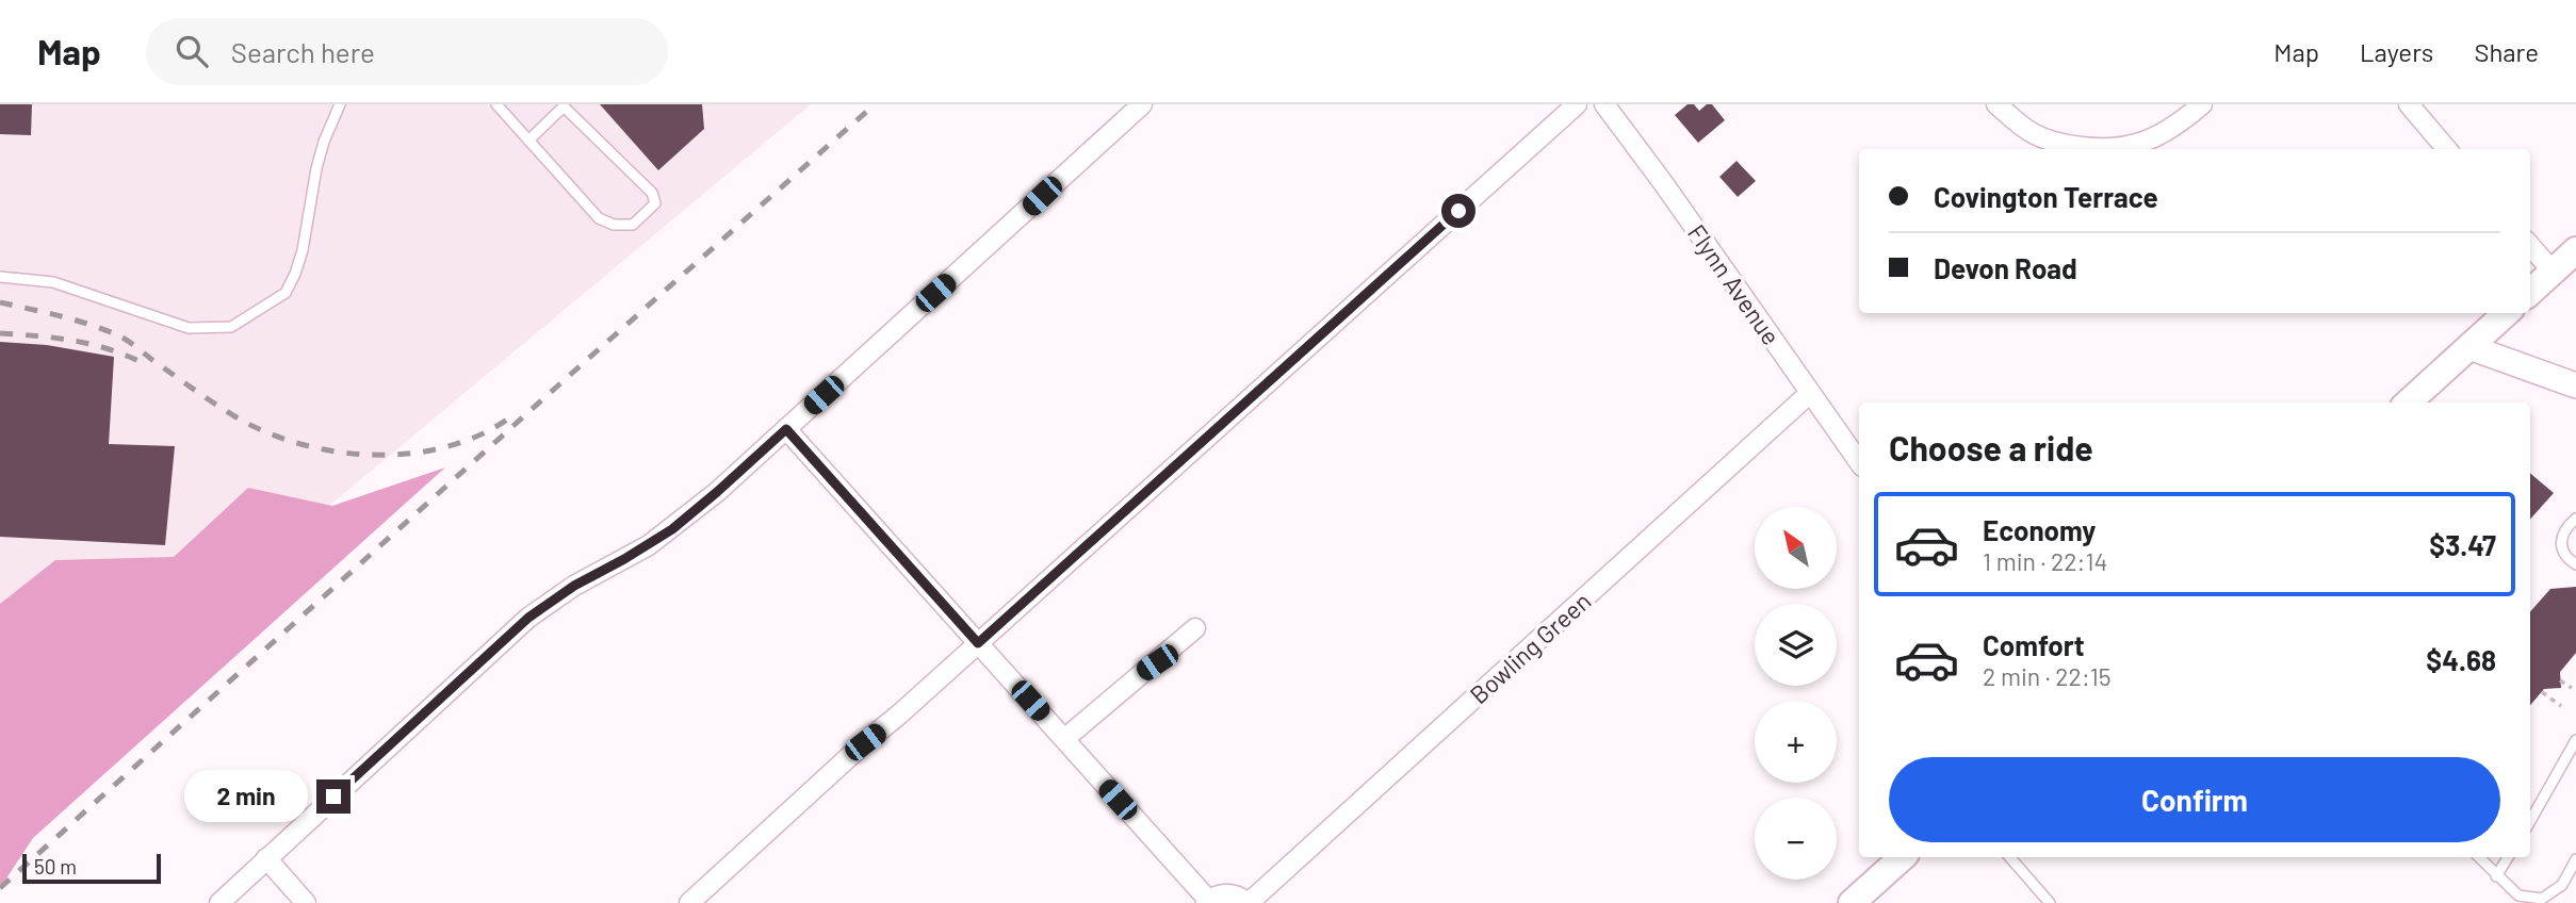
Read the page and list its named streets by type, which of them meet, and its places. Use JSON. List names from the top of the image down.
{
  "streets": {
    "street": ["Flynn Avenue", "Bowling Green"]
  },
  "crossings": [
    ["Flynn Avenue", "Bowling Green"]
  ],
  "scale_bar": "50 m",
  "north": "top left",
  "page": {
    "header": "Map",
    "search": "Search here",
    "nav": ["Map", "Layers", "Share"],
    "banner": ["Covington Terrace", "Devon Road"],
    "heading": "Choose a ride",
    "list": [
      {
        "name": "Economy",
        "note": "1 min · 22:14",
        "value": "$3.47"
      },
      {
        "name": "Comfort",
        "note": "2 min · 22:15",
        "value": "$4.68"
      }
    ],
    "map_buttons": ["+", "−"],
    "buttons": "Confirm",
    "bubble": "2 min",
    "scale": "50 m"
  }
}
